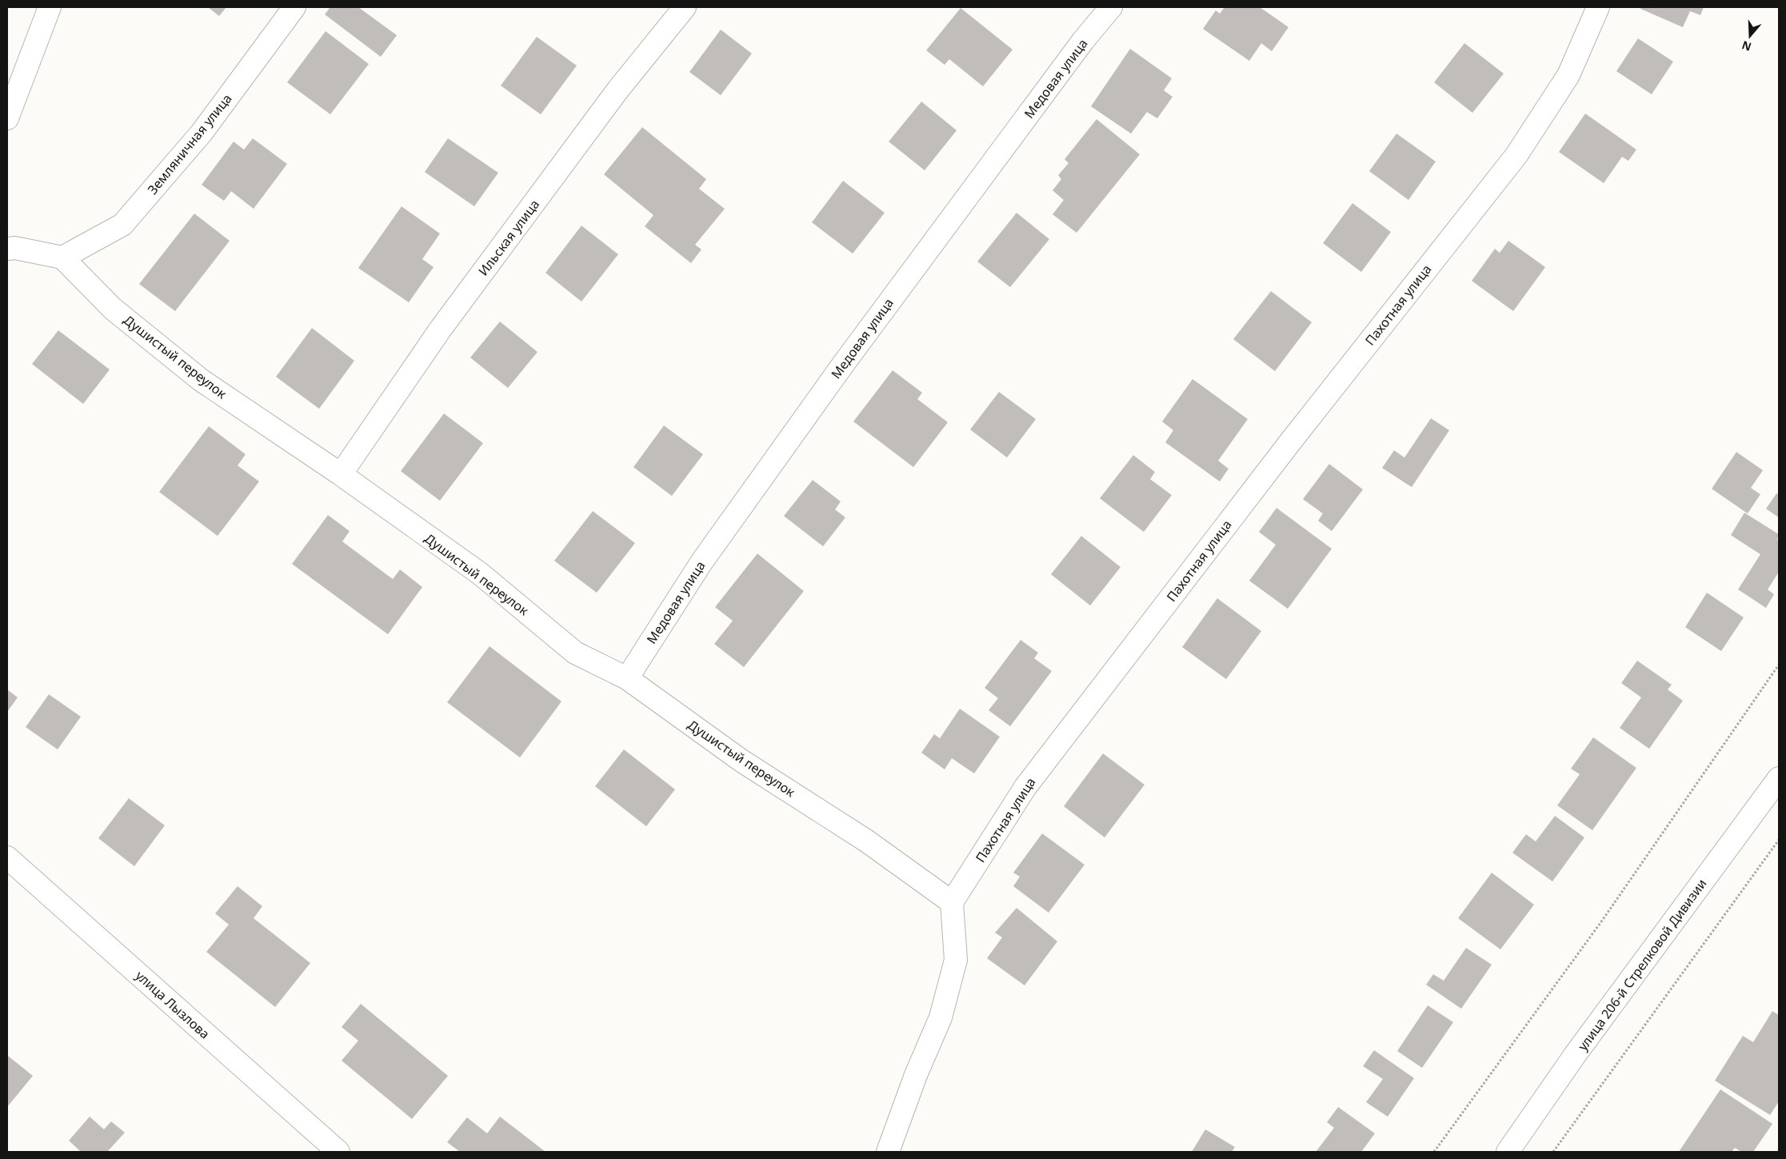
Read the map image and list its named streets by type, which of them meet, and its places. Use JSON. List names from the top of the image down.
{
  "streets": {
    "street": [
      "Медовая улица",
      "Земляничная улица",
      "Ильская улица",
      "Пахотная улица",
      "Душистый переулок",
      "улица 206-й Стрелковой Дивизии",
      "улица Лызлова"
    ]
  },
  "crossings": [
    ["Медовая улица", "Душистый переулок"],
    ["Земляничная улица", "Душистый переулок"],
    ["Ильская улица", "Душистый переулок"],
    ["Пахотная улица", "Душистый переулок"]
  ],
  "north": "bottom"
}
